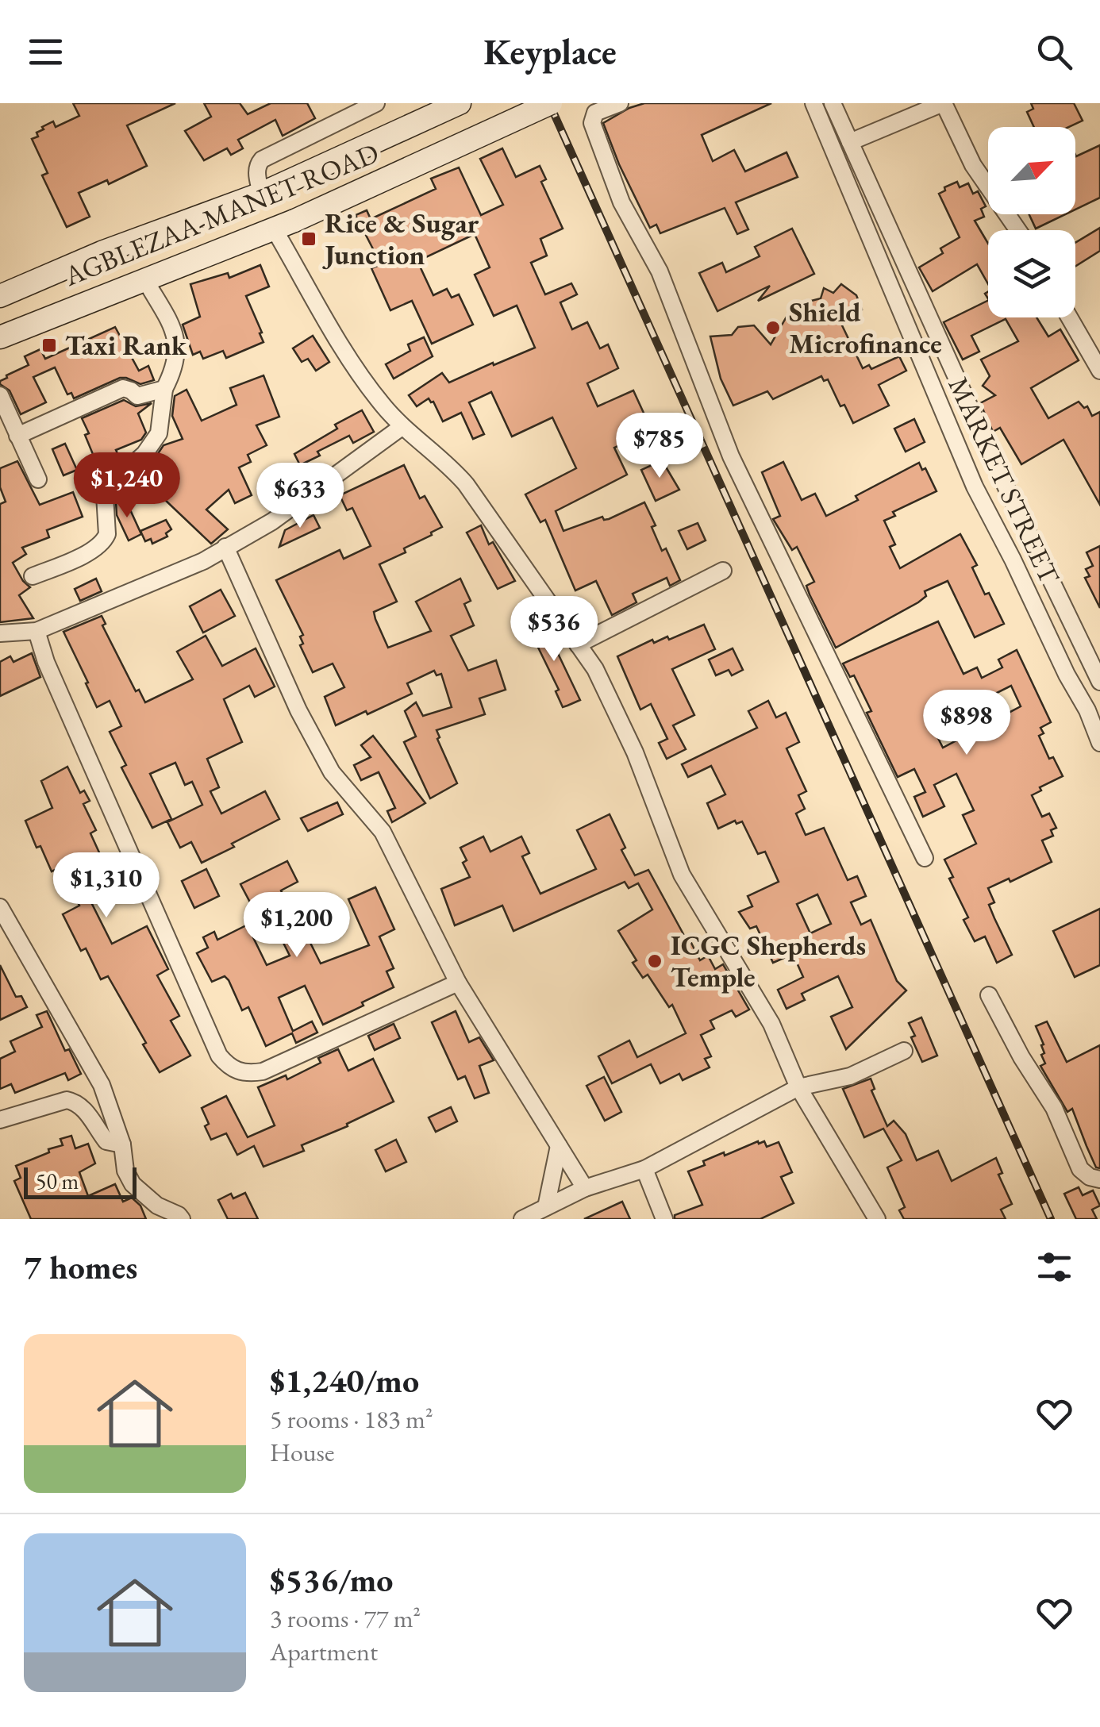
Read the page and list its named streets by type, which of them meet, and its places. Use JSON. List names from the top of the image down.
{
  "streets": {
    "main road": ["AGBLEZAA-MANET ROAD"],
    "street": ["MARKET STREET"]
  },
  "places": {
    "transit": ["Rice & Sugar Junction", "Taxi Rank"],
    "other": ["Shield Microfinance", "ICGC Shepherds Temple"]
  },
  "scale_bar": "50 m",
  "north": "top right",
  "page": {
    "header": "Keyplace",
    "price": [
      "$785",
      "$1,240",
      "$633",
      "$536",
      "$898",
      "$1,310",
      "$1,200"
    ],
    "scale": "50 m",
    "heading": "7 homes",
    "list": [
      {
        "name": "$1,240/mo",
        "note": "5 rooms · 183 m² · House"
      },
      {
        "name": "$536/mo",
        "note": "3 rooms · 77 m² · Apartment"
      }
    ]
  }
}
